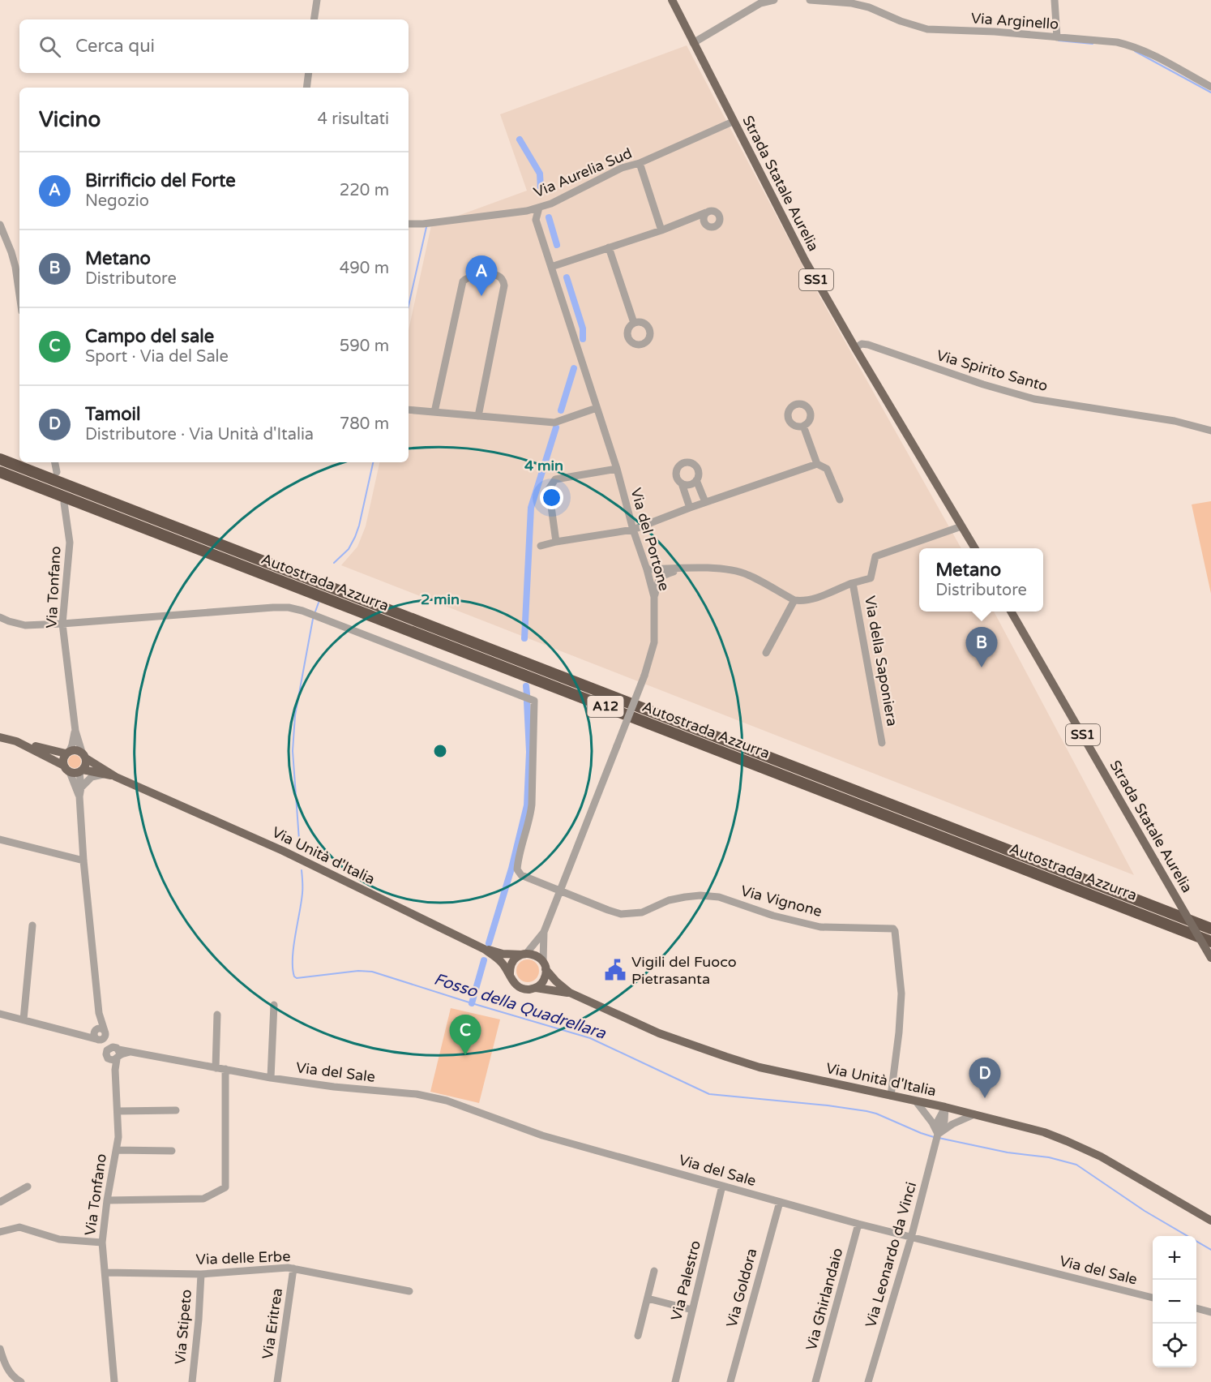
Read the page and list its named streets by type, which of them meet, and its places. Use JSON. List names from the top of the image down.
{
  "streets": {
    "highway": ["Autostrada Azzurra", "A12"],
    "main road": ["Strada Statale Aurelia", "SS1", "Via Unità d'Italia"],
    "street": [
      "Via Arginello",
      "Via Aurelia Sud",
      "Via Spirito Santo",
      "Via del Portone",
      "Via Tonfano",
      "Via della Saponiera",
      "Via Vignone",
      "Via del Sale",
      "Via Leonardo da Vinci",
      "Via delle Erbe",
      "Via Palestro",
      "Via Goldora",
      "Via Ghirlandaio",
      "Via Eritrea",
      "Via Stipeto"
    ]
  },
  "crossings": [
    ["Via Aurelia Sud", "Strada Statale Aurelia"],
    ["Via Aurelia Sud", "Via del Portone"],
    ["Strada Statale Aurelia", "Via Spirito Santo"],
    ["Strada Statale Aurelia", "Via della Saponiera"],
    ["Via del Portone", "Via Unità d'Italia"],
    ["Via del Portone", "Via Vignone"],
    ["Via Tonfano", "Via del Sale"],
    ["Via Tonfano", "Via delle Erbe"],
    ["Via Unità d'Italia", "Via Vignone"],
    ["Via Unità d'Italia", "Via Leonardo da Vinci"],
    ["Via del Sale", "Via Leonardo da Vinci"],
    ["Via del Sale", "Via Palestro"],
    ["Via del Sale", "Via Goldora"],
    ["Via del Sale", "Via Ghirlandaio"],
    ["Via delle Erbe", "Via Eritrea"],
    ["Via delle Erbe", "Via Stipeto"]
  ],
  "water": ["Fosso della Quadrellara"],
  "places": {
    "public building": ["Vigili del Fuoco Pietrasanta"]
  },
  "page": {
    "search": "Cerca qui",
    "heading": ["Vicino", "4 risultati"],
    "list": [
      {
        "mark": "A",
        "name": "Birrificio del Forte",
        "note": "Negozio",
        "value": "220 m"
      },
      {
        "mark": "B",
        "name": "Metano",
        "note": "Distributore",
        "value": "490 m"
      },
      {
        "mark": "C",
        "name": "Campo del sale",
        "note": "Sport · Via del Sale",
        "value": "590 m"
      },
      {
        "mark": "D",
        "name": "Tamoil",
        "note": "Distributore · Via Unità d'Italia",
        "value": "780 m"
      }
    ],
    "pins": [
      "A",
      "B",
      "C",
      "D"
    ],
    "popup": ["Metano", "Distributore"],
    "map_buttons": ["+", "−"]
  },
  "rings": ["4 min", "2 min"]
}
